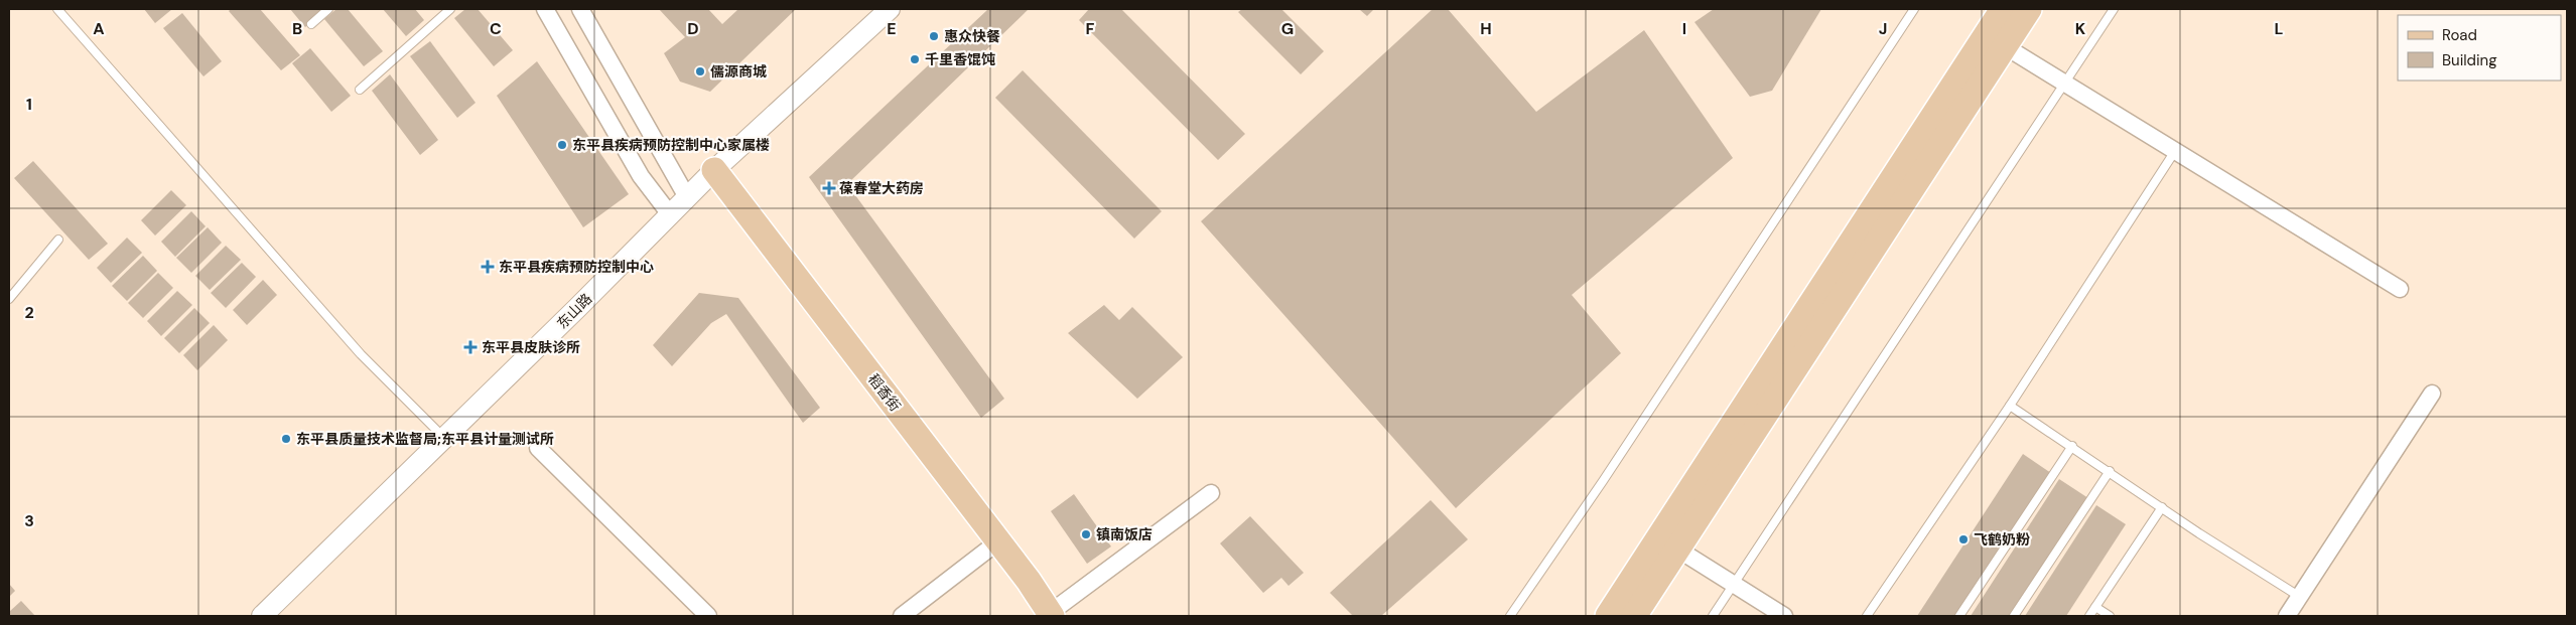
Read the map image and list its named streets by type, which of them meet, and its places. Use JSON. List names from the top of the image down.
{
  "streets": {
    "main road": ["稻香街"],
    "street": ["东山路"]
  },
  "crossings": [
    ["东山路", "稻香街"]
  ],
  "places": {
    "other": [
      "惠众快餐",
      "千里香馄饨",
      "儒源商城",
      "东平县疾病预防控制中心家属楼",
      "东平县质量技术监督局;东平县计量测试所",
      "镇南饭店",
      "飞鹤奶粉"
    ],
    "health": ["葆春堂大药房", "东平县疾病预防控制中心", "东平县皮肤诊所"]
  },
  "legend": ["Road", "Building"],
  "grid": {
    "columns": [
      "A",
      "B",
      "C",
      "D",
      "E",
      "F",
      "G",
      "H",
      "I",
      "J",
      "K",
      "L"
    ],
    "rows": ["1", "2", "3"]
  }
}
